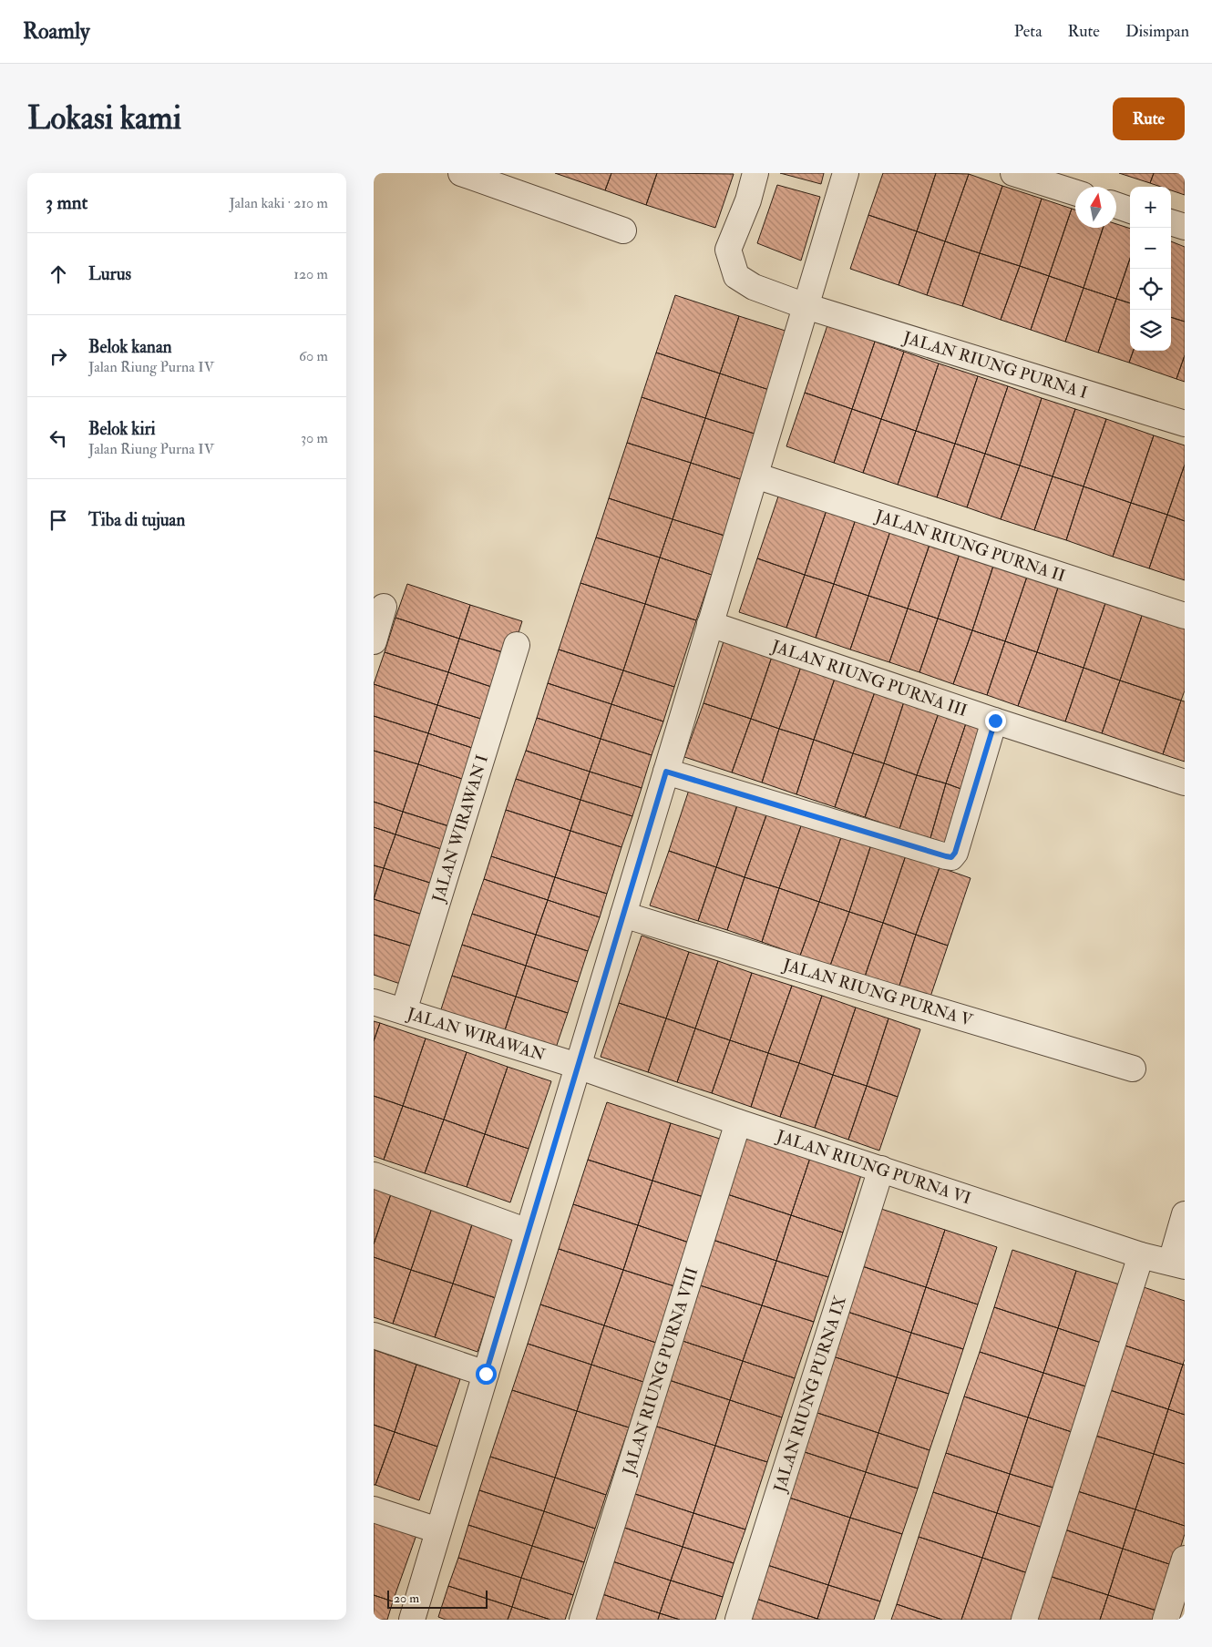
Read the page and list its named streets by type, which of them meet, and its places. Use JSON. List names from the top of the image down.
{
  "streets": {
    "street": [
      "JALAN RIUNG PURNA I",
      "JALAN RIUNG PURNA II",
      "JALAN RIUNG PURNA III",
      "JALAN WIRAWAN I",
      "JALAN RIUNG PURNA V",
      "JALAN WIRAWAN",
      "JALAN RIUNG PURNA VI",
      "JALAN RIUNG PURNA VIII",
      "JALAN RIUNG PURNA IX"
    ]
  },
  "crossings": [
    ["JALAN WIRAWAN I", "JALAN WIRAWAN"],
    ["JALAN WIRAWAN", "JALAN RIUNG PURNA VI"],
    ["JALAN RIUNG PURNA VI", "JALAN RIUNG PURNA VIII"],
    ["JALAN RIUNG PURNA VI", "JALAN RIUNG PURNA IX"]
  ],
  "scale_bar": "20 m",
  "north": "top",
  "page": {
    "header": "Roamly",
    "nav": ["Peta", "Rute", "Disimpan"],
    "buttons": "Rute",
    "title": "Lokasi kami",
    "heading": ["3 mnt", "Jalan kaki · 210 m"],
    "map_buttons": ["+", "−"],
    "list": [
      ["Lurus", "120 m"],
      ["Belok kanan", "Jalan Riung Purna IV", "60 m"],
      ["Belok kiri", "Jalan Riung Purna IV", "30 m"],
      "Tiba di tujuan"
    ],
    "scale": "20 m"
  }
}
